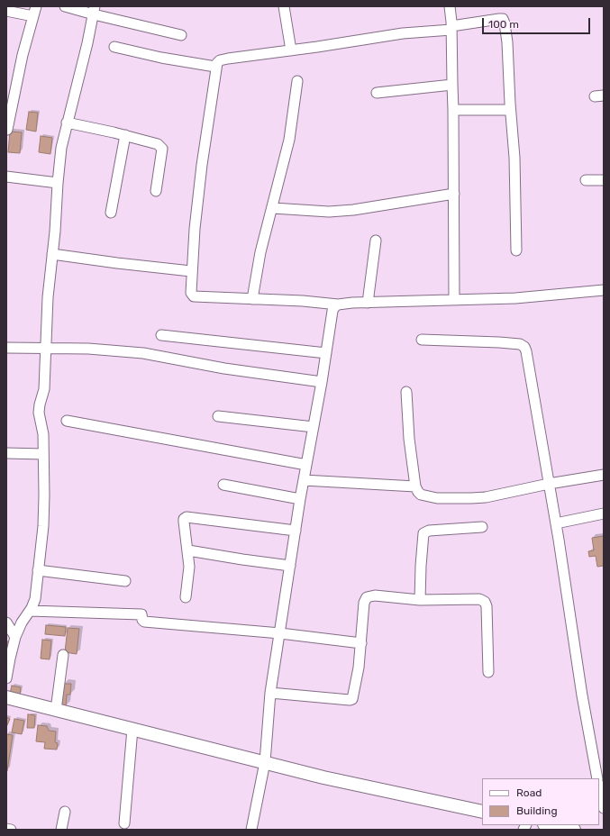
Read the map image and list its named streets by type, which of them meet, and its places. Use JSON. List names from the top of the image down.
{
  "legend": ["Road", "Building"],
  "scale_bar": "100 m"
}
